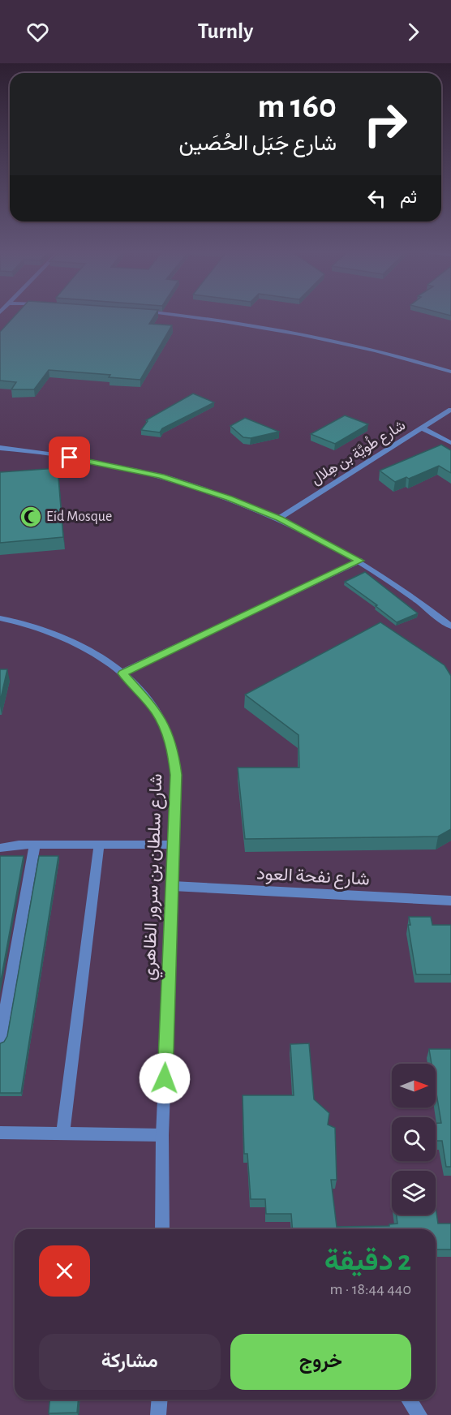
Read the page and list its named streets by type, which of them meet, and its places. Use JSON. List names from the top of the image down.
{
  "streets": {
    "street": ["شارع طُويَّة بن هِلال", "شارع نفحة العود", "شارع سلطان بن سرور الظاهري"]
  },
  "crossings": [
    ["شارع نفحة العود", "شارع سلطان بن سرور الظاهري"]
  ],
  "places": {
    "mosque": ["Eid Mosque"]
  },
  "north": "right",
  "page": {
    "header": "Turnly",
    "turn": ["160 m", "شارع جَبَل الحُصَين"],
    "then": "ثم",
    "heading": ["2 دقيقة", "440 m · 18:44"],
    "buttons": ["خروج", "مشاركة"]
  }
}
